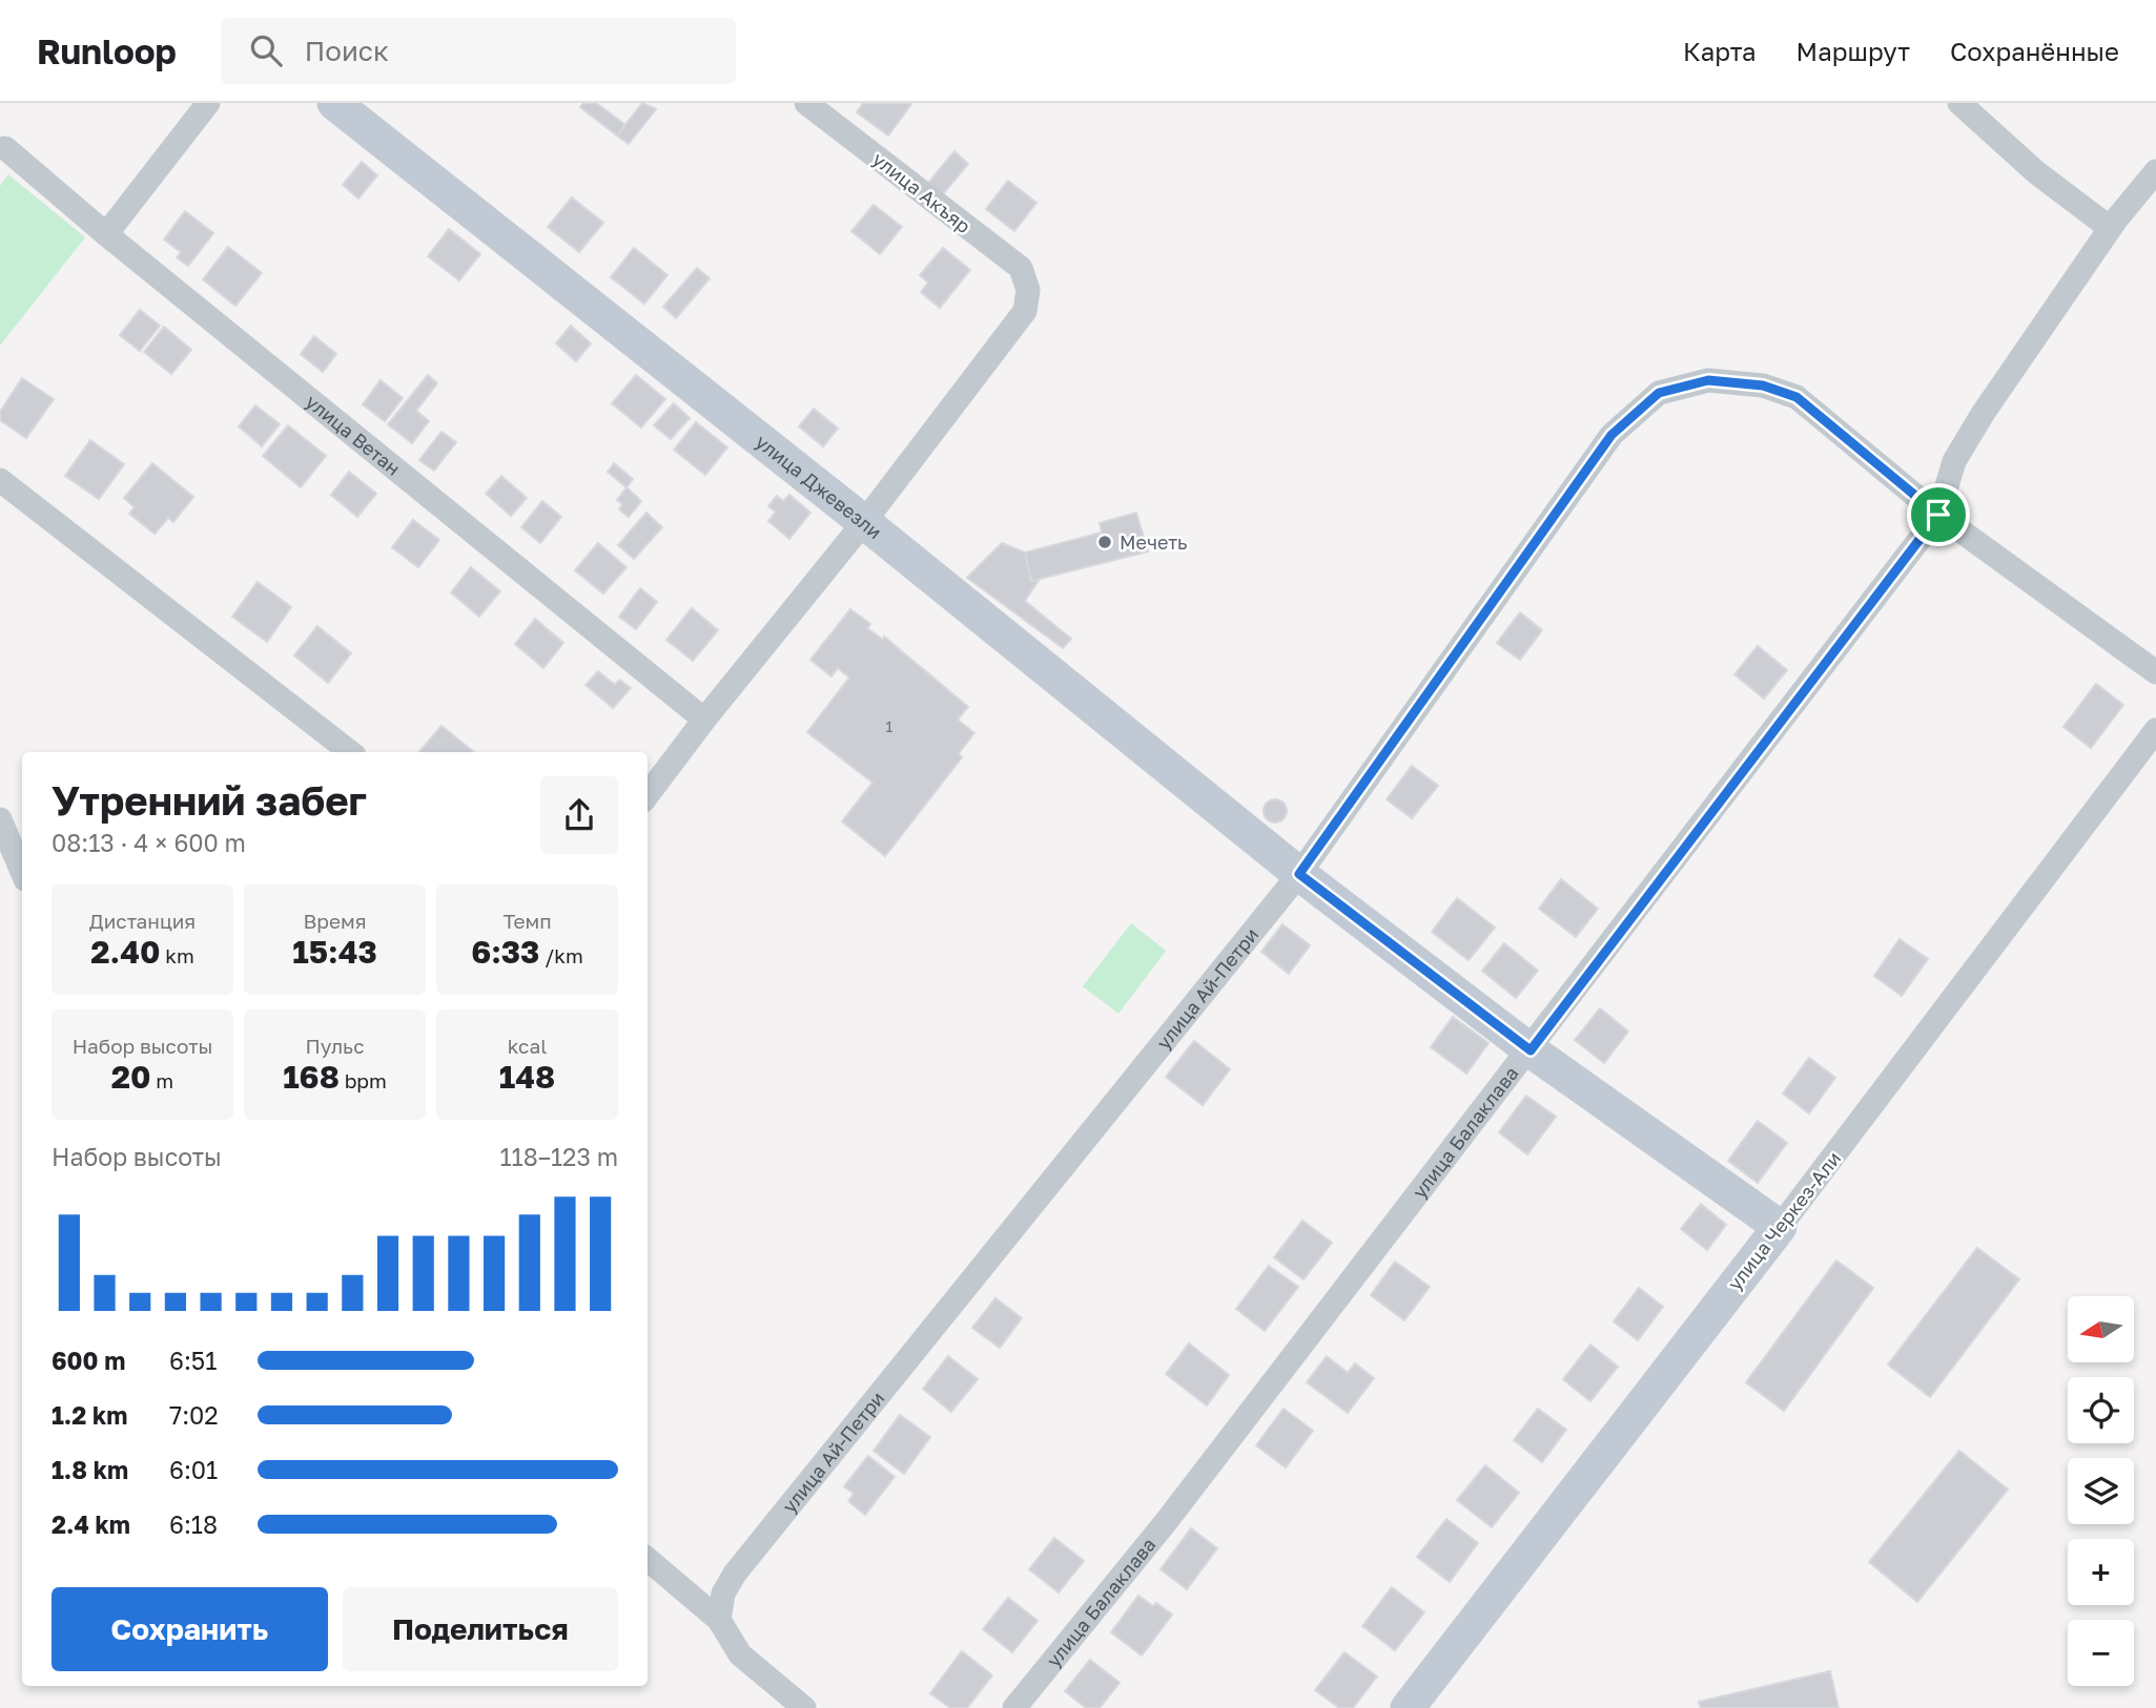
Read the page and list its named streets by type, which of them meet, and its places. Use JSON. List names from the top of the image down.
{
  "streets": {
    "street": [
      "улица Акъяр",
      "улица Ветан",
      "улица Джевезли",
      "улица Ай-Петри",
      "улица Балаклава",
      "улица Черкез-Али"
    ]
  },
  "crossings": [
    ["улица Акъяр", "улица Джевезли"],
    ["улица Джевезли", "улица Ай-Петри"],
    ["улица Джевезли", "улица Балаклава"],
    ["улица Джевезли", "улица Черкез-Али"],
    ["улица Ай-Петри", "улица Балаклава"]
  ],
  "places": ["Мечеть"],
  "house_numbers": ["1"],
  "north": "left",
  "page": {
    "header": "Runloop",
    "search": "Поиск",
    "nav": ["Карта", "Маршрут", "Сохранённые"],
    "heading": ["Утренний забег", "08:13 · 4 × 600 m"],
    "stats": [
      ["Дистанция", "2.40 km"],
      ["Время", "15:43"],
      ["Темп", "6:33 /km"],
      ["Набор высоты", "20 m"],
      ["Пульс", "168 bpm"],
      ["kcal", "148"]
    ],
    "chart": ["Набор высоты", "118–123 m"],
    "map_buttons": ["+", "−"],
    "list": [
      {
        "name": "600 m",
        "note": "6:51"
      },
      {
        "name": "1.2 km",
        "note": "7:02"
      },
      {
        "name": "1.8 km",
        "note": "6:01"
      },
      {
        "name": "2.4 km",
        "note": "6:18"
      }
    ],
    "buttons": ["Сохранить", "Поделиться"]
  }
}
